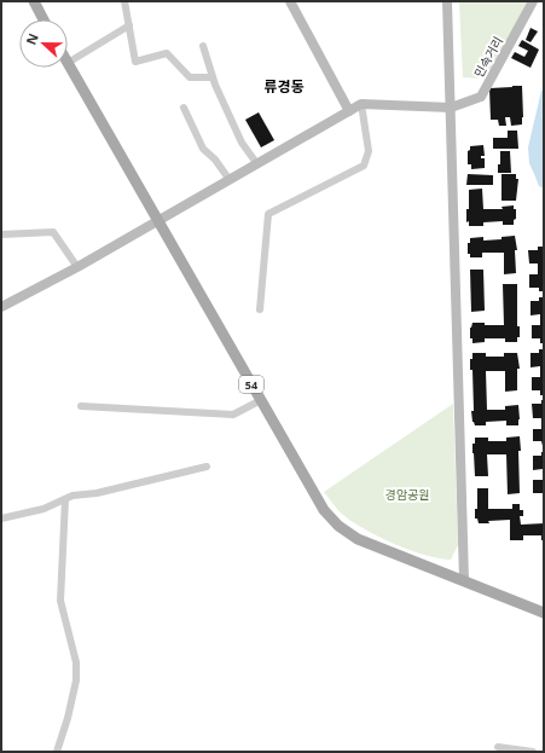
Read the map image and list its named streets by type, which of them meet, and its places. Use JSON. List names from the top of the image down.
{
  "streets": {
    "main road": ["54"],
    "street": ["민속거리"]
  },
  "districts": ["류경동"],
  "parks": ["경암공원"],
  "north": "left"
}
